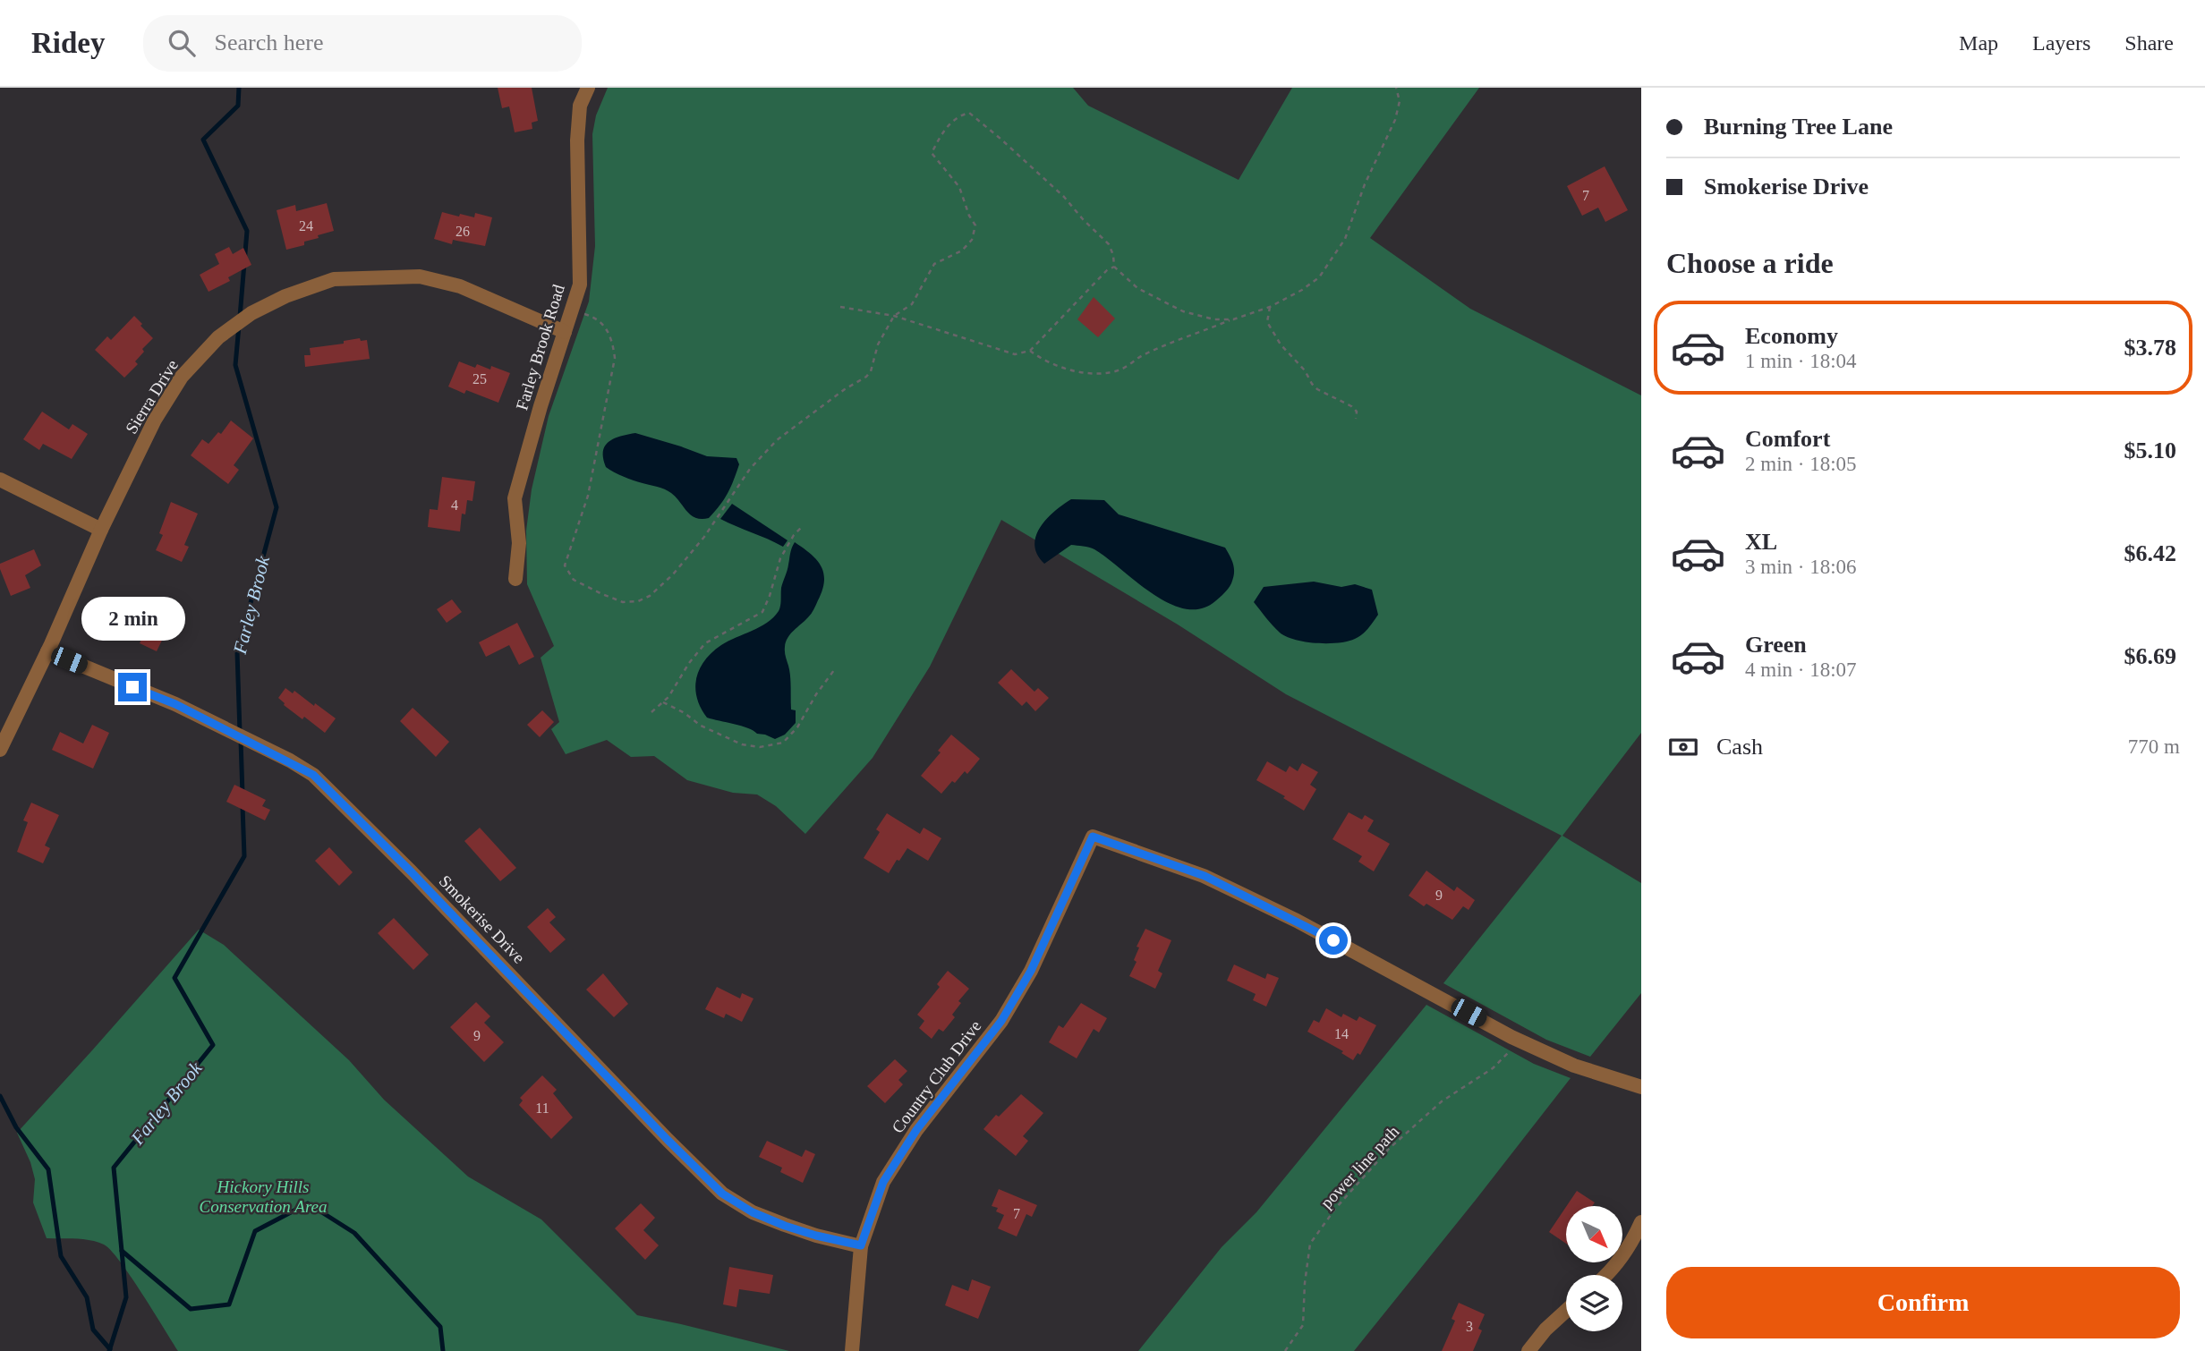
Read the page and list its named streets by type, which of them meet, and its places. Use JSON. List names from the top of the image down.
{
  "streets": {
    "street": [
      "Farley Brook Road",
      "Sierra Drive",
      "Smokerise Drive",
      "Country Club Drive"
    ],
    "path": ["power line path"]
  },
  "crossings": [
    ["Farley Brook Road", "Sierra Drive"],
    ["Sierra Drive", "Smokerise Drive"],
    ["Smokerise Drive", "Country Club Drive"],
    ["Country Club Drive", "power line path"]
  ],
  "water": ["Farley Brook"],
  "parks": ["Hickory Hills Conservation Area"],
  "house_numbers": [
    "7",
    "24",
    "26",
    "25",
    "4",
    "9",
    "14",
    "9",
    "11",
    "7",
    "3"
  ],
  "north": "bottom right",
  "page": {
    "header": "Ridey",
    "search": "Search here",
    "nav": ["Map", "Layers", "Share"],
    "banner": ["Burning Tree Lane", "Smokerise Drive"],
    "heading": "Choose a ride",
    "list": [
      {
        "name": "Economy",
        "note": "1 min · 18:04",
        "value": "$3.78"
      },
      {
        "name": "Comfort",
        "note": "2 min · 18:05",
        "value": "$5.10"
      },
      {
        "name": "XL",
        "note": "3 min · 18:06",
        "value": "$6.42"
      },
      {
        "name": "Green",
        "note": "4 min · 18:07",
        "value": "$6.69"
      }
    ],
    "bubble": "2 min",
    "pay": ["Cash", "770 m"],
    "buttons": "Confirm"
  }
}
